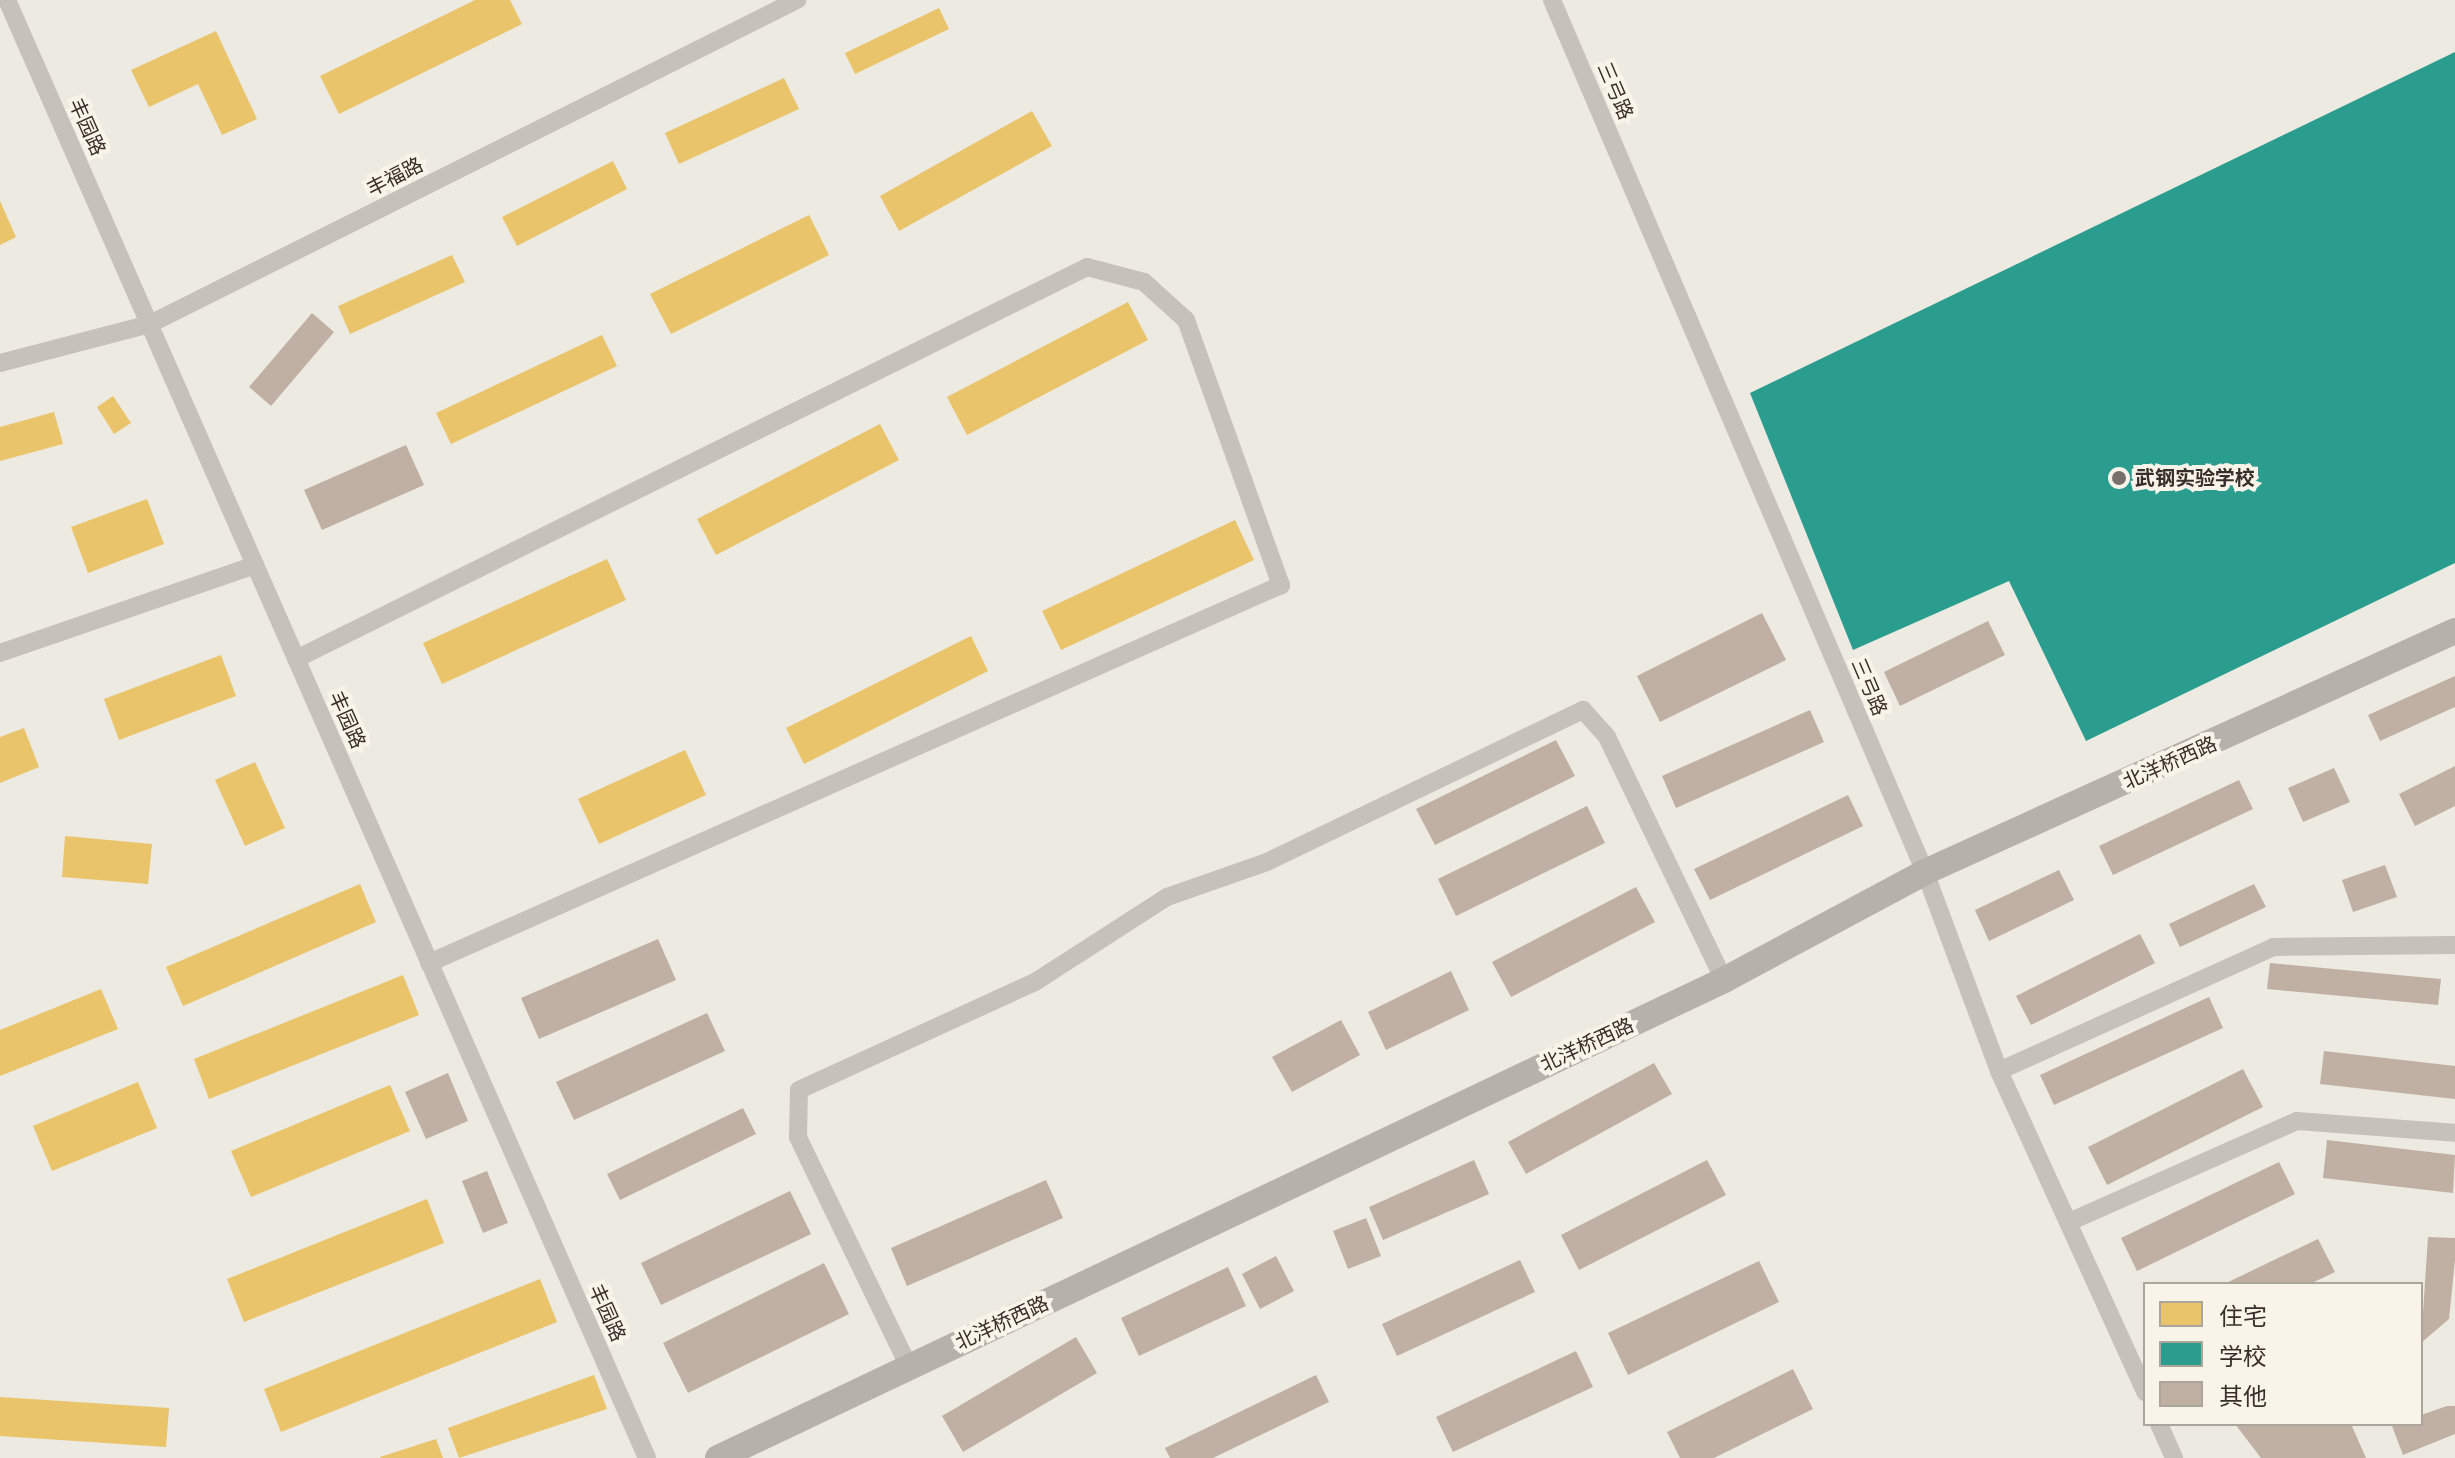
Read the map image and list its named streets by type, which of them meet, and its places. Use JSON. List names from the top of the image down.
{
  "streets": {
    "main road": ["北洋桥西路"],
    "street": ["三弓路", "丰园路", "丰福路"]
  },
  "crossings": [
    ["三弓路", "北洋桥西路"],
    ["丰园路", "丰福路"]
  ],
  "places": ["武钢实验学校"],
  "legend": ["住宅", "学校", "其他"]
}
